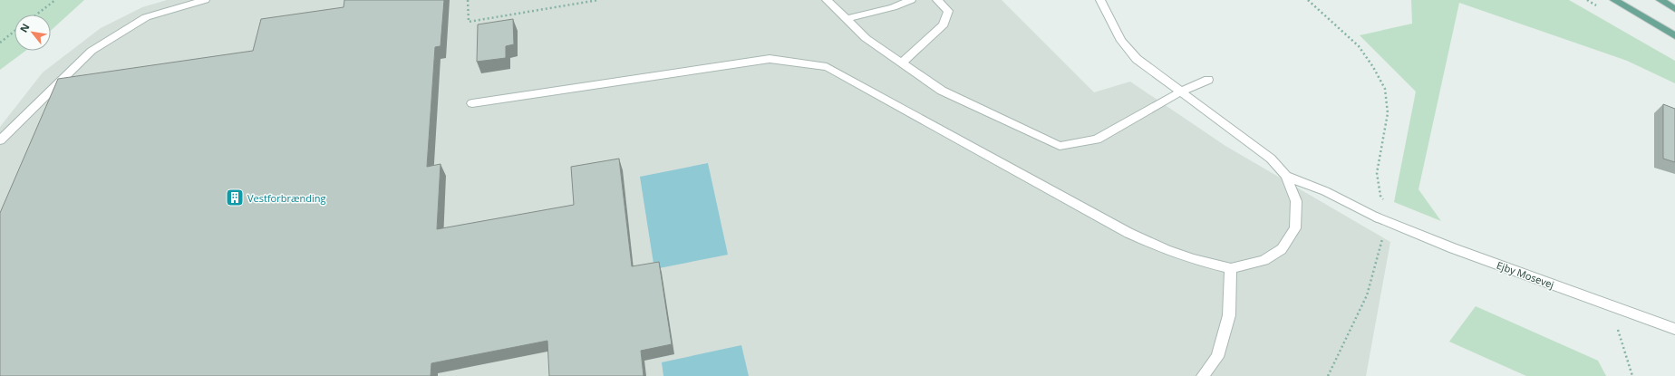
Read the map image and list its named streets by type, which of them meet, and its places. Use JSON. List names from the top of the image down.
{
  "streets": {
    "street": ["Ejby Mosevej"]
  },
  "places": {
    "building": ["Vestforbrænding"]
  },
  "north": "top left"
}
